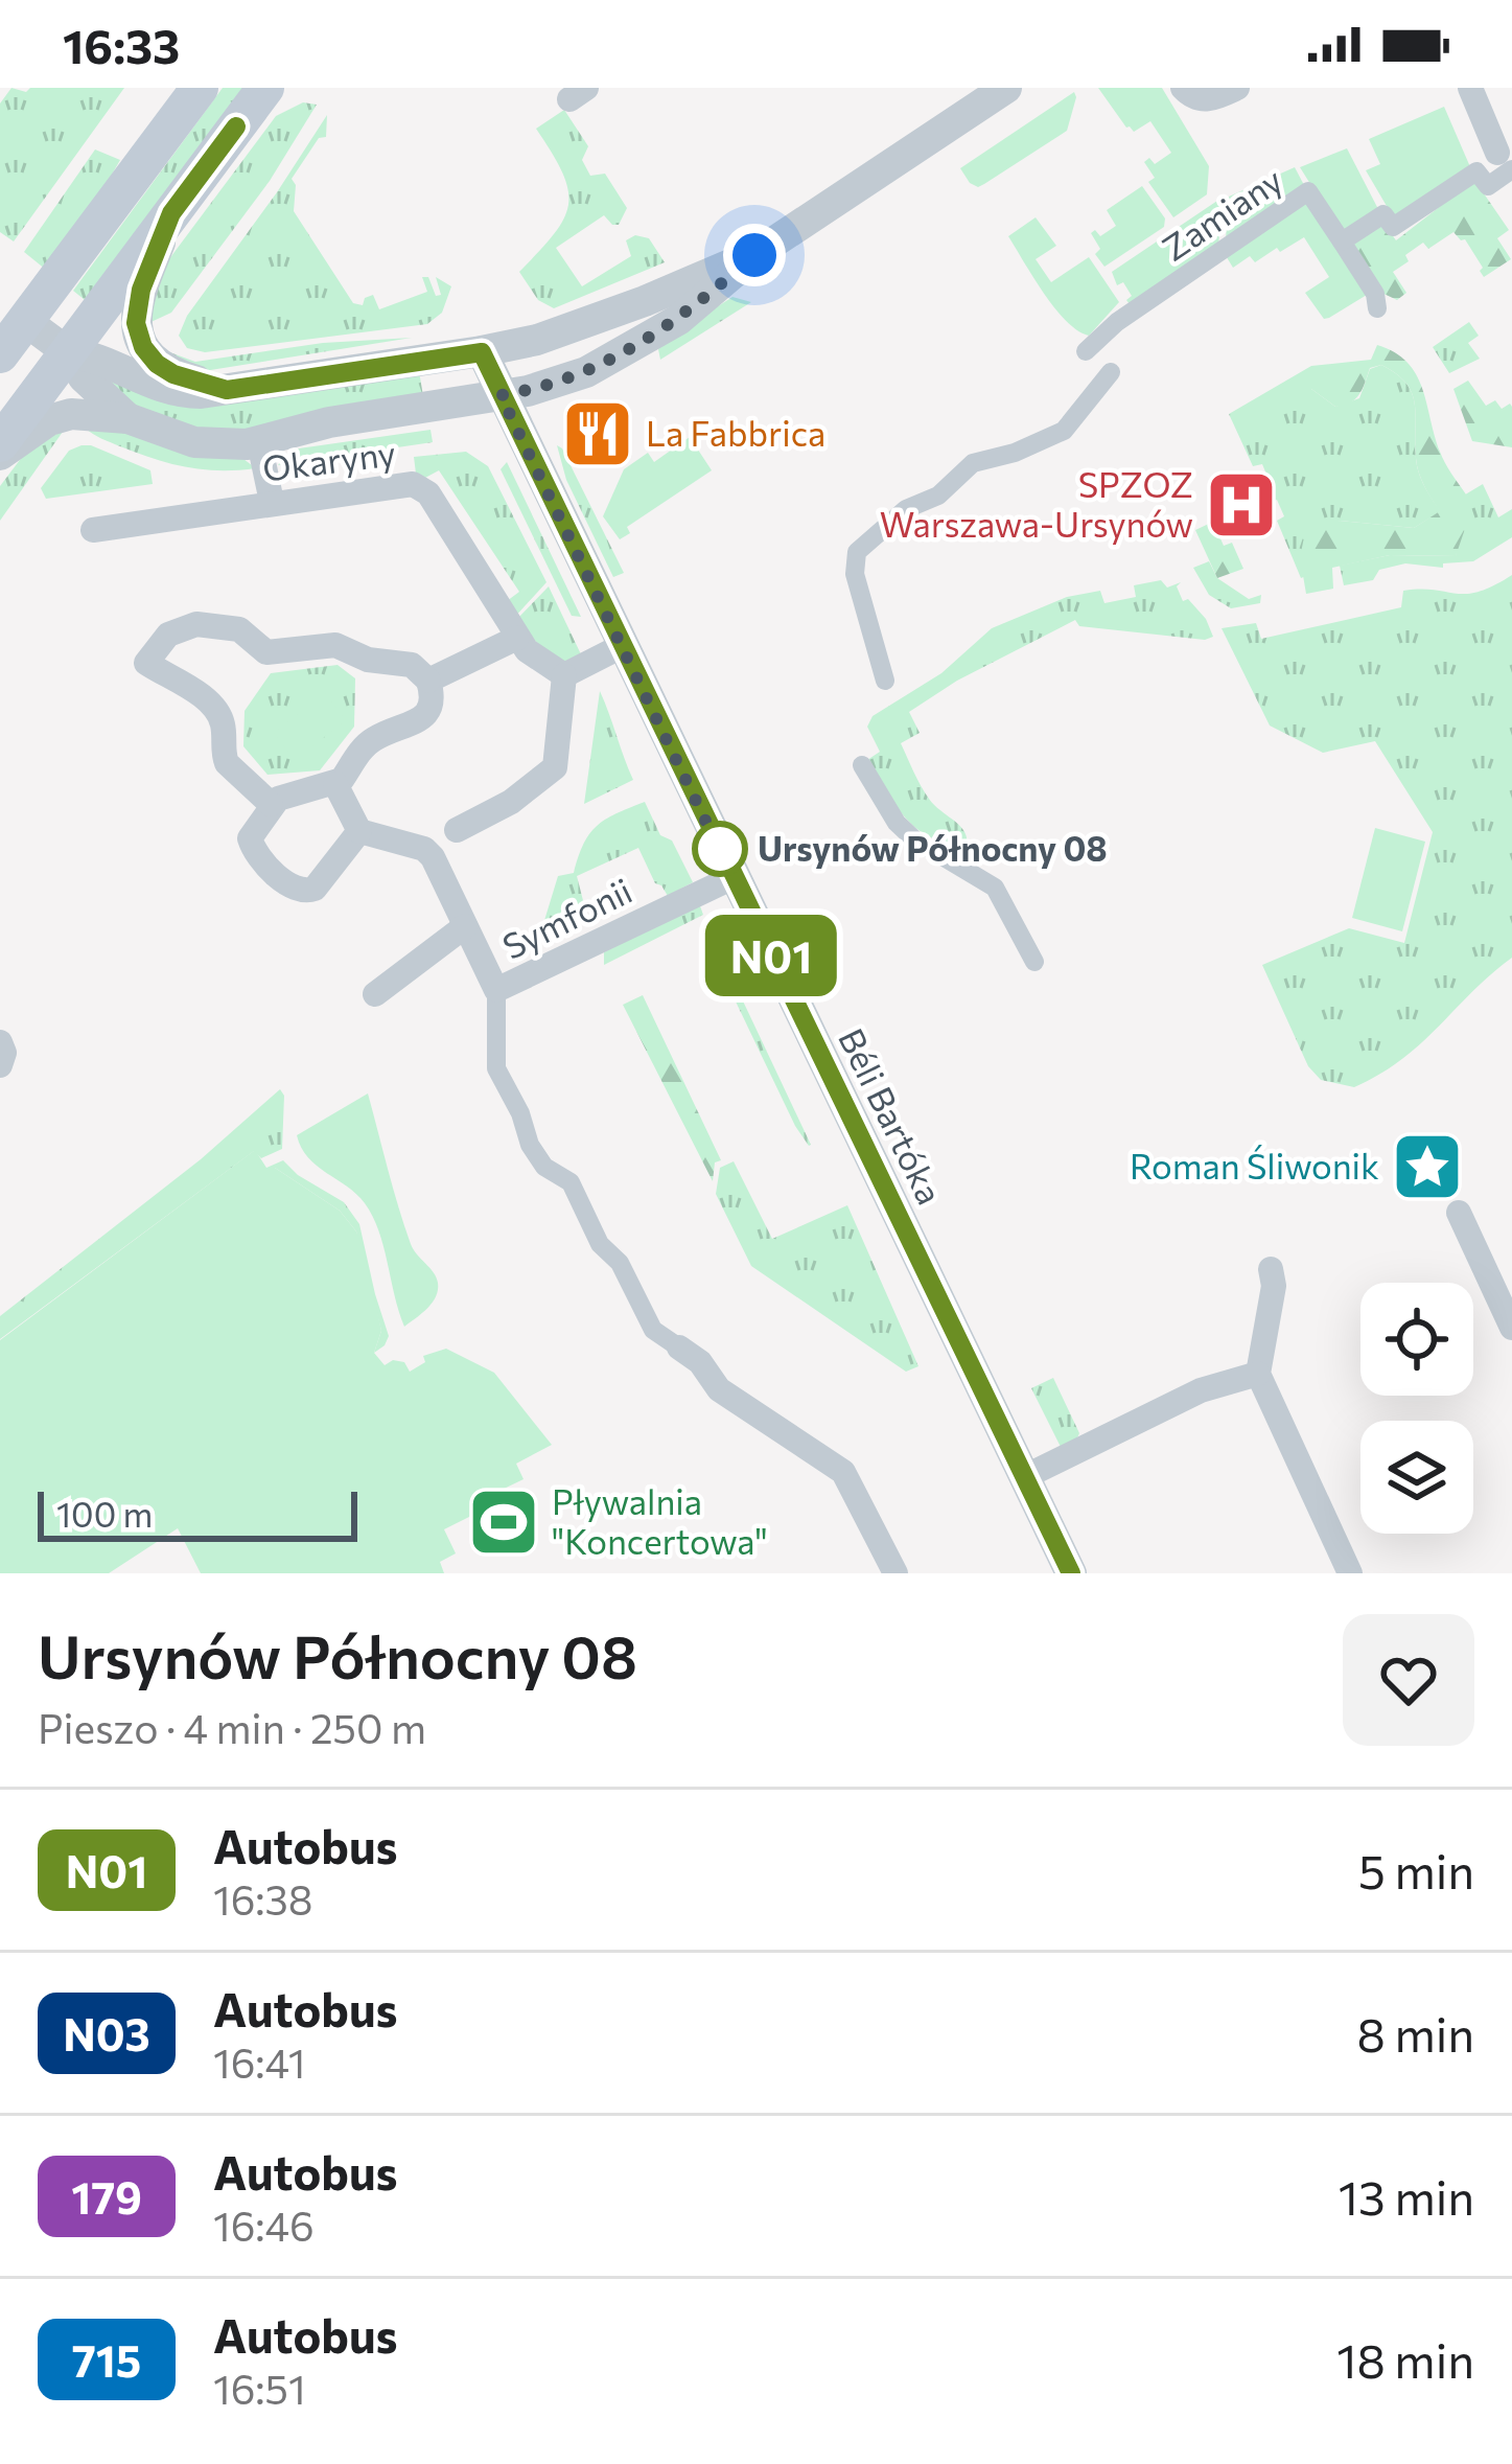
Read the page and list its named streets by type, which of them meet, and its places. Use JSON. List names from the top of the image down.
{
  "streets": {
    "street": [
      "Zamiany",
      "Okaryny",
      "Symfonii",
      "Béli Bartóka"
    ]
  },
  "crossings": [
    ["Symfonii", "Béli Bartóka"]
  ],
  "places": {
    "restaurant": ["La Fabbrica"],
    "hospital": ["SPZOZ Warszawa-Ursynów"],
    "other": ["Ursynów Północny 08"],
    "place": ["Roman Śliwonik"],
    "sports": ["Pływalnia \"Koncertowa\""]
  },
  "lines": ["bus line N01"],
  "scale_bar": "100 m",
  "page": {
    "status": "16:33",
    "on_map": "N01",
    "scale": "100 m",
    "heading": ["Ursynów Północny 08", "Pieszo · 4 min · 250 m"],
    "list": [
      {
        "mark": "N01",
        "name": "Autobus",
        "note": "16:38",
        "value": "5 min"
      },
      {
        "mark": "N03",
        "name": "Autobus",
        "note": "16:41",
        "value": "8 min"
      },
      {
        "mark": "179",
        "name": "Autobus",
        "note": "16:46",
        "value": "13 min"
      },
      {
        "mark": "715",
        "name": "Autobus",
        "note": "16:51",
        "value": "18 min"
      }
    ]
  }
}
